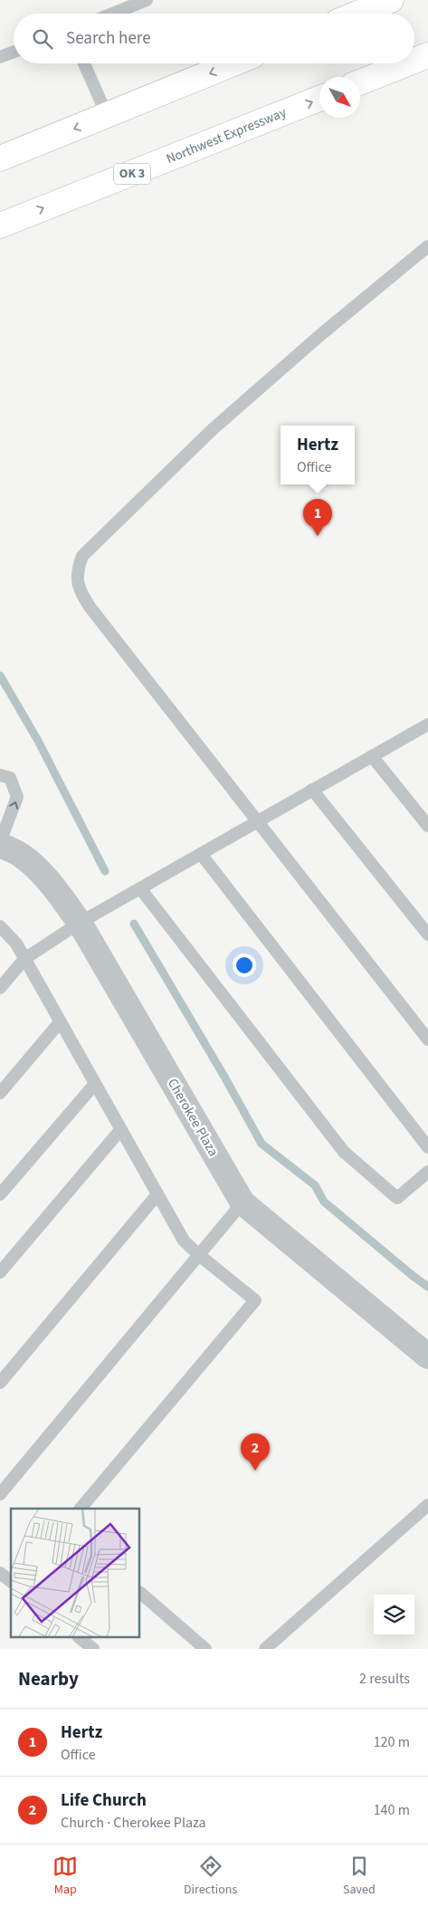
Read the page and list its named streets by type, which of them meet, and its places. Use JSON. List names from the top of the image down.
{
  "streets": {
    "highway": ["Northwest Expressway", "OK 3"],
    "street": ["Cherokee Plaza"]
  },
  "north": "bottom right",
  "page": {
    "search": "Search here",
    "popup": ["Hertz", "Office"],
    "pins": ["1", "2"],
    "heading": ["Nearby", "2 results"],
    "list": [
      {
        "mark": "1",
        "name": "Hertz",
        "note": "Office",
        "value": "120 m"
      },
      {
        "mark": "2",
        "name": "Life Church",
        "note": "Church · Cherokee Plaza",
        "value": "140 m"
      }
    ],
    "nav": ["Map", "Directions", "Saved"]
  }
}
